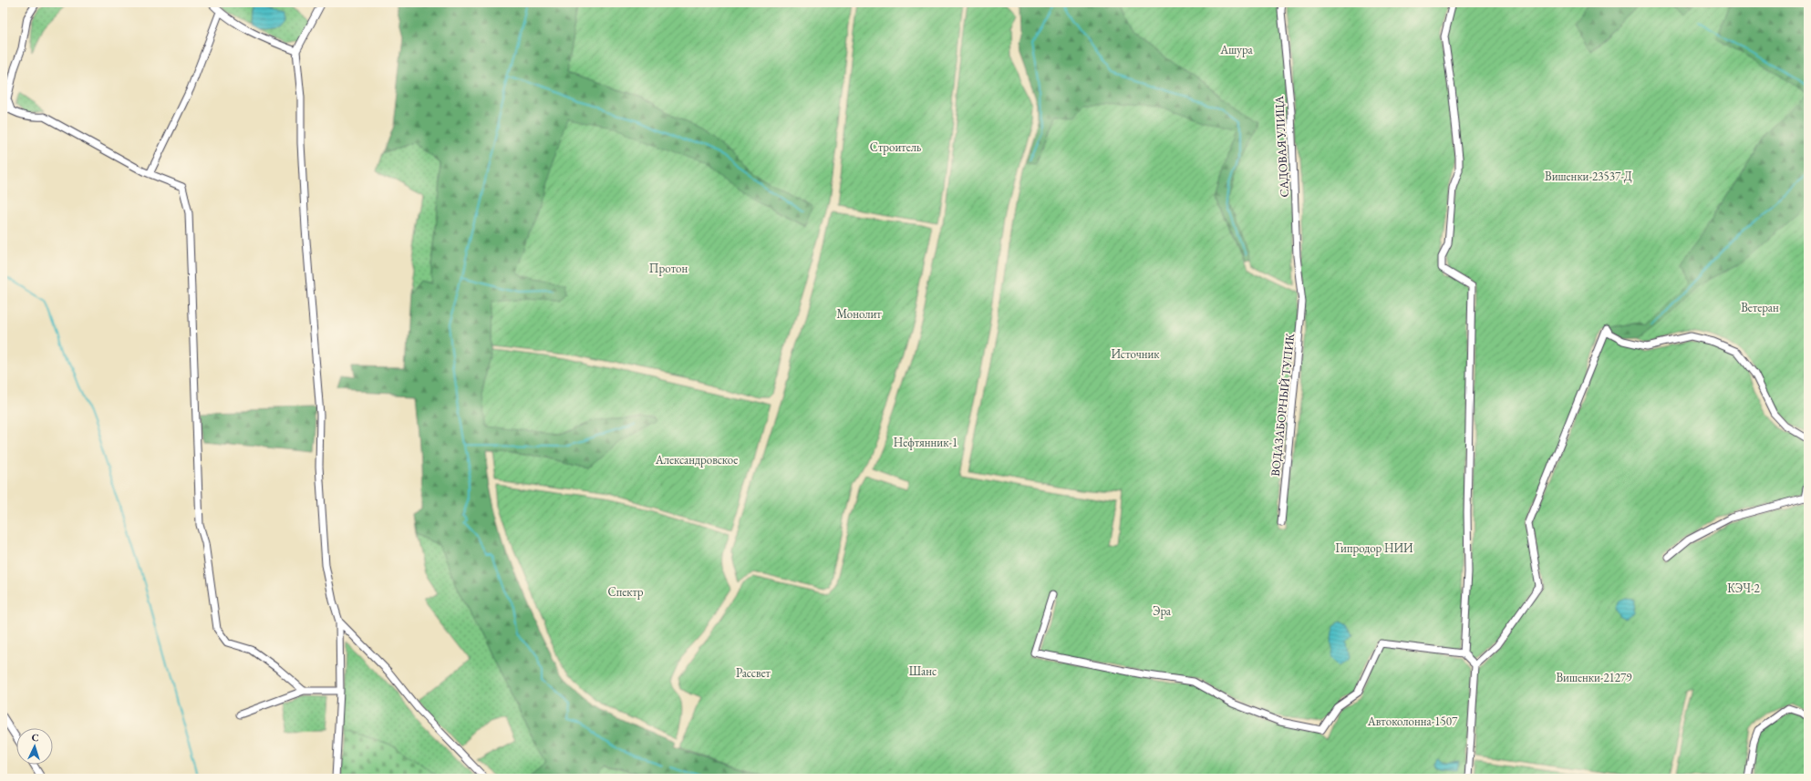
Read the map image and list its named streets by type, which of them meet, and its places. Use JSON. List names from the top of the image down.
{
  "streets": {
    "street": ["САДОВАЯ УЛИЦА", "ВОДАЗАБОРНЫЙ ТУПИК"]
  },
  "crossings": [
    ["САДОВАЯ УЛИЦА", "ВОДАЗАБОРНЫЙ ТУПИК"]
  ],
  "parks": [
    "Ашура",
    "Строитель",
    "Вишенки-23537-Д",
    "Протон",
    "Ветеран",
    "Монолит",
    "Источник",
    "Нефтянник-1",
    "Александровское",
    "Гипродор НИИ",
    "КЭЧ-2",
    "Спектр",
    "Эра",
    "Шанс",
    "Рассвет",
    "Вишенки-21279",
    "Автоколонна-1507"
  ],
  "north": "top"
}
